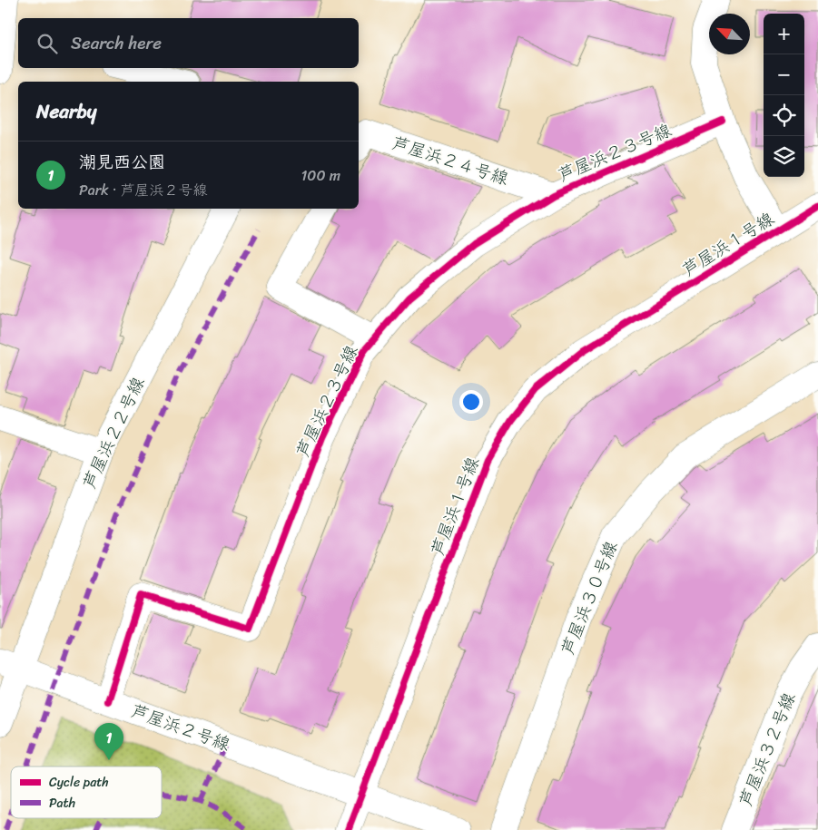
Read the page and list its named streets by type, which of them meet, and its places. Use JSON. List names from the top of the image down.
{
  "streets": {
    "street": [
      "芦屋浜２３号線",
      "芦屋浜２４号線",
      "芦屋浜１号線",
      "芦屋浜２２号線",
      "芦屋浜３０号線",
      "芦屋浜２号線",
      "芦屋浜３２号線"
    ]
  },
  "crossings": [
    ["芦屋浜２３号線", "芦屋浜２４号線"],
    ["芦屋浜２３号線", "芦屋浜２号線"],
    ["芦屋浜１号線", "芦屋浜２号線"],
    ["芦屋浜２２号線", "芦屋浜２号線"]
  ],
  "legend": ["Cycle path", "Path"],
  "north": "top left",
  "page": {
    "map_buttons": ["+", "−"],
    "search": "Search here",
    "heading": "Nearby",
    "list": [
      {
        "mark": "1",
        "name": "潮見西公園",
        "note": "Park · 芦屋浜２号線",
        "value": "100 m"
      }
    ],
    "pins": "1"
  }
}
